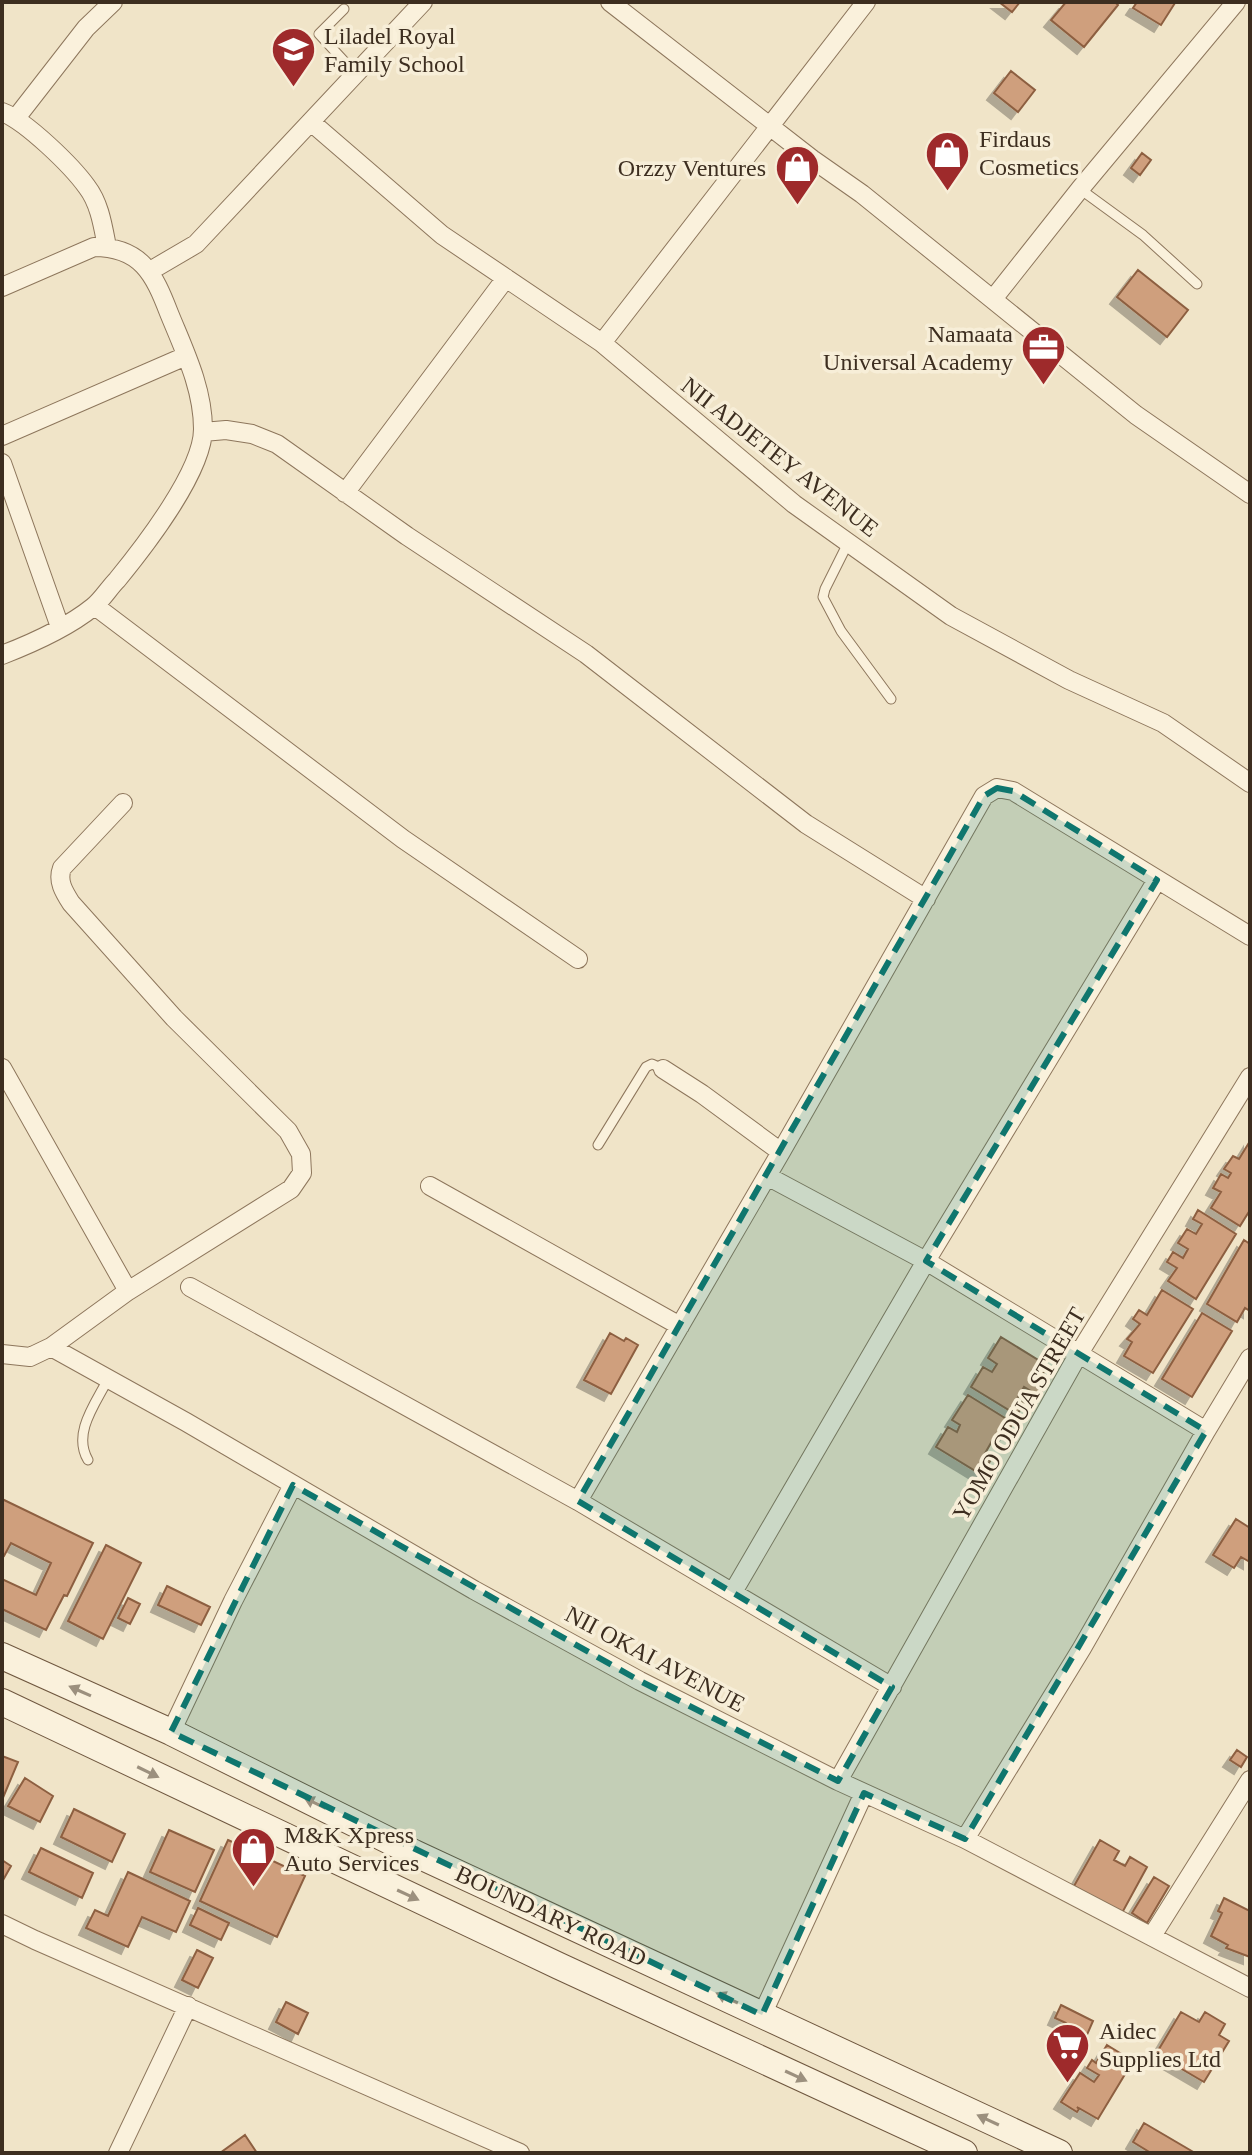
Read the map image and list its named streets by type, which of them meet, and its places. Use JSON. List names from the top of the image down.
{
  "streets": {
    "main road": ["BOUNDARY ROAD"],
    "street": ["NII ADJETEY AVENUE", "YOMO ODUA STREET", "NII OKAI AVENUE"]
  },
  "crossings": [
    ["YOMO ODUA STREET", "NII OKAI AVENUE"]
  ],
  "places": {
    "school or university": ["Liladel Royal Family School"],
    "shop": ["Firdaus Cosmetics", "Orzzy Ventures", "M&K Xpress Auto Services"],
    "office": ["Namaata Universal Academy"],
    "supermarket": ["Aidec Supplies Ltd"]
  }
}
